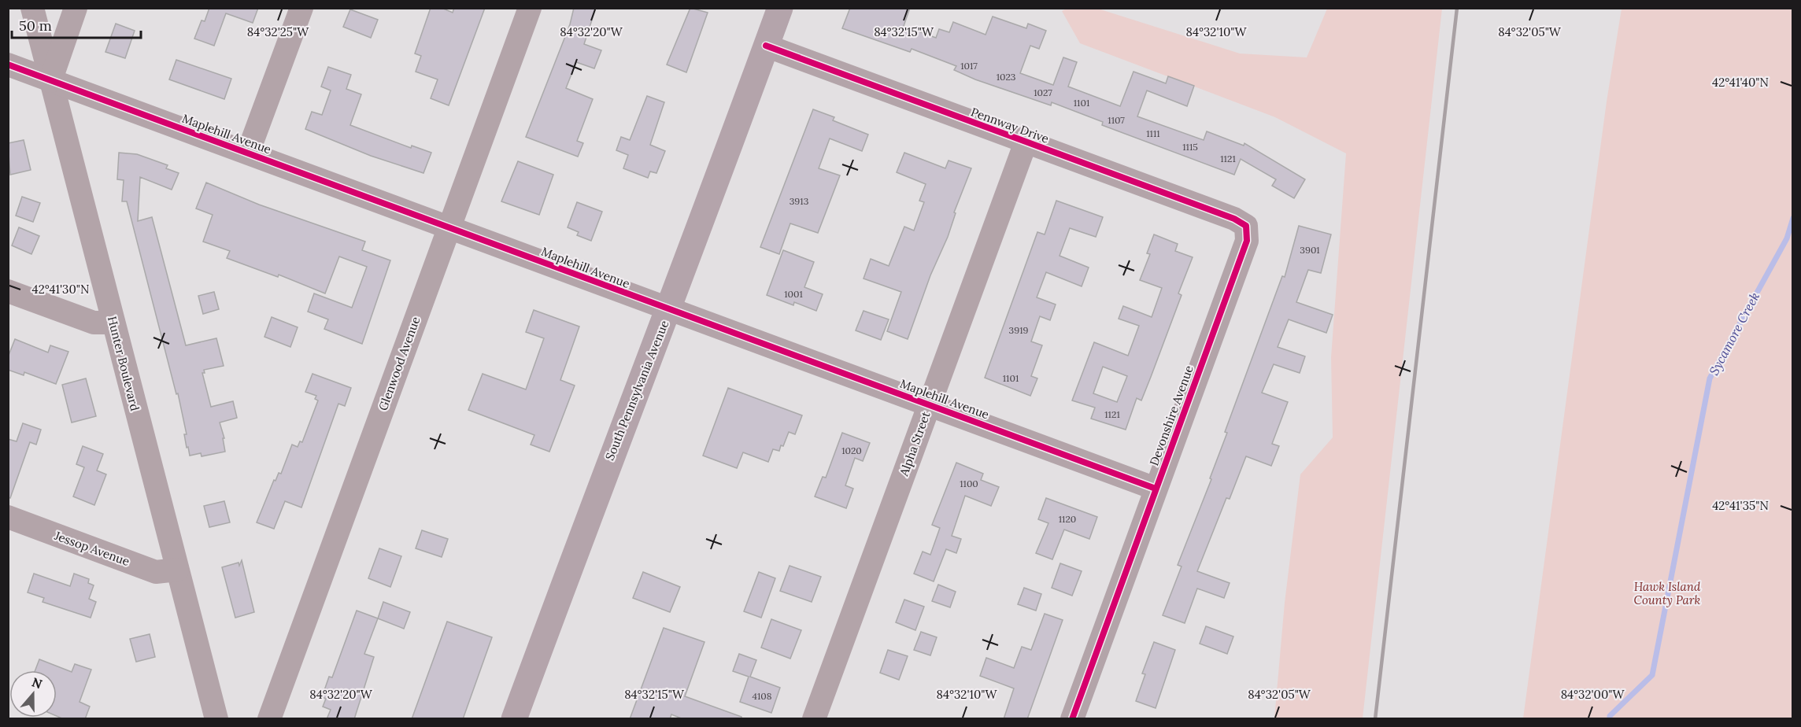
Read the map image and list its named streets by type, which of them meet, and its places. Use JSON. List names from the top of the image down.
{
  "streets": {
    "main road": ["South Pennsylvania Avenue"],
    "street": [
      "Pennway Drive",
      "Maplehill Avenue",
      "Hunter Boulevard",
      "Glenwood Avenue",
      "Devonshire Avenue",
      "Alpha Street",
      "Jessop Avenue"
    ]
  },
  "crossings": [
    ["Pennway Drive", "South Pennsylvania Avenue"],
    ["Pennway Drive", "Devonshire Avenue"],
    ["Pennway Drive", "Alpha Street"],
    ["Maplehill Avenue", "Hunter Boulevard"],
    ["Maplehill Avenue", "Glenwood Avenue"],
    ["Maplehill Avenue", "South Pennsylvania Avenue"],
    ["Maplehill Avenue", "Devonshire Avenue"],
    ["Maplehill Avenue", "Alpha Street"],
    ["Hunter Boulevard", "Jessop Avenue"]
  ],
  "water": ["Sycamore Creek"],
  "parks": ["Hawk Island County Park"],
  "house_numbers": [
    "1017",
    "1023",
    "1027",
    "1101",
    "1107",
    "1111",
    "1115",
    "1121",
    "3913",
    "3901",
    "1001",
    "3919",
    "1101",
    "1121",
    "1020",
    "1100",
    "1120",
    "4108"
  ],
  "scale_bar": "50 m",
  "north": "top",
  "coordinates": [
    "84°32'25\"W",
    "84°32'20\"W",
    "84°32'15\"W",
    "84°32'10\"W",
    "84°32'05\"W",
    "42°41'40\"N",
    "42°41'30\"N",
    "42°41'35\"N",
    "84°32'00\"W"
  ]
}
